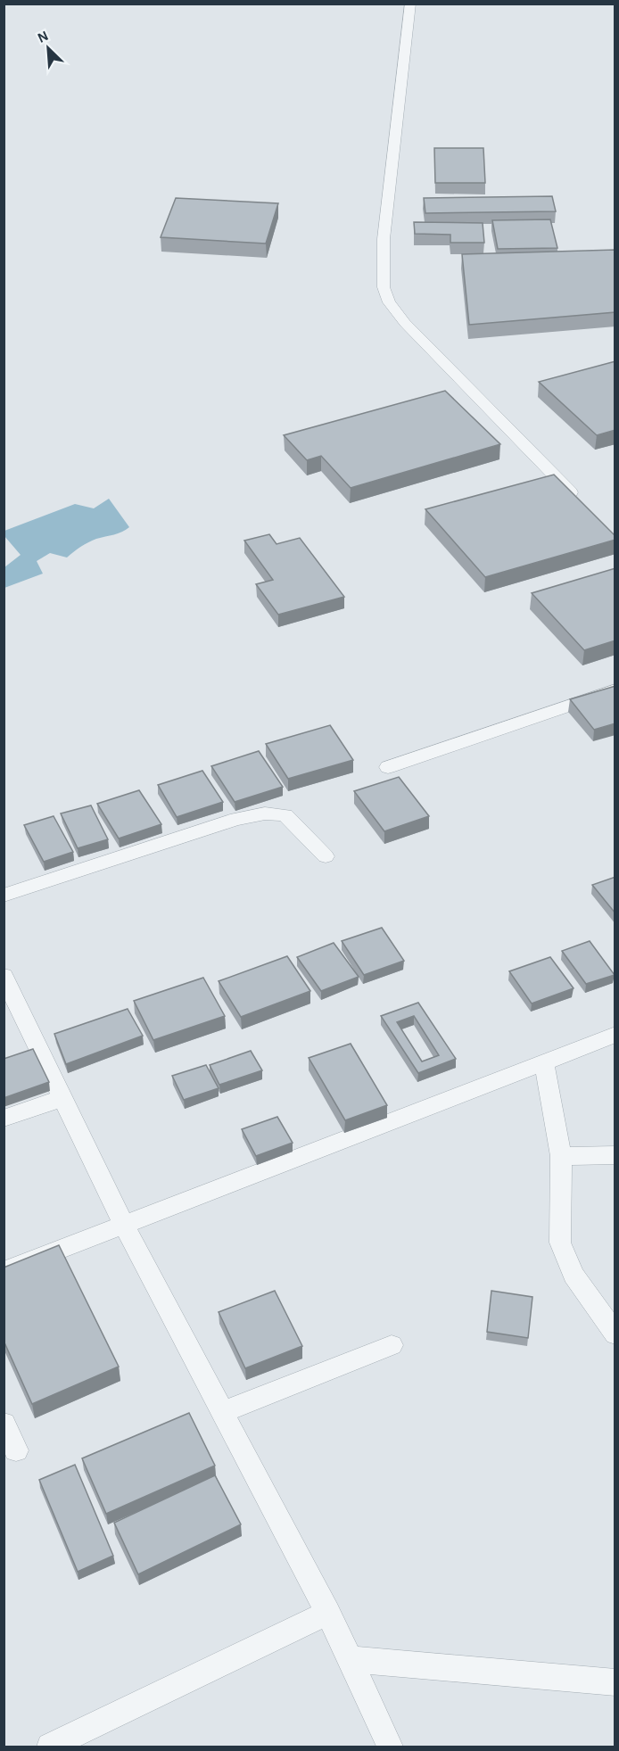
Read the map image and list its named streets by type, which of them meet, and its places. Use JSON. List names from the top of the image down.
{
  "north": "top left"
}
